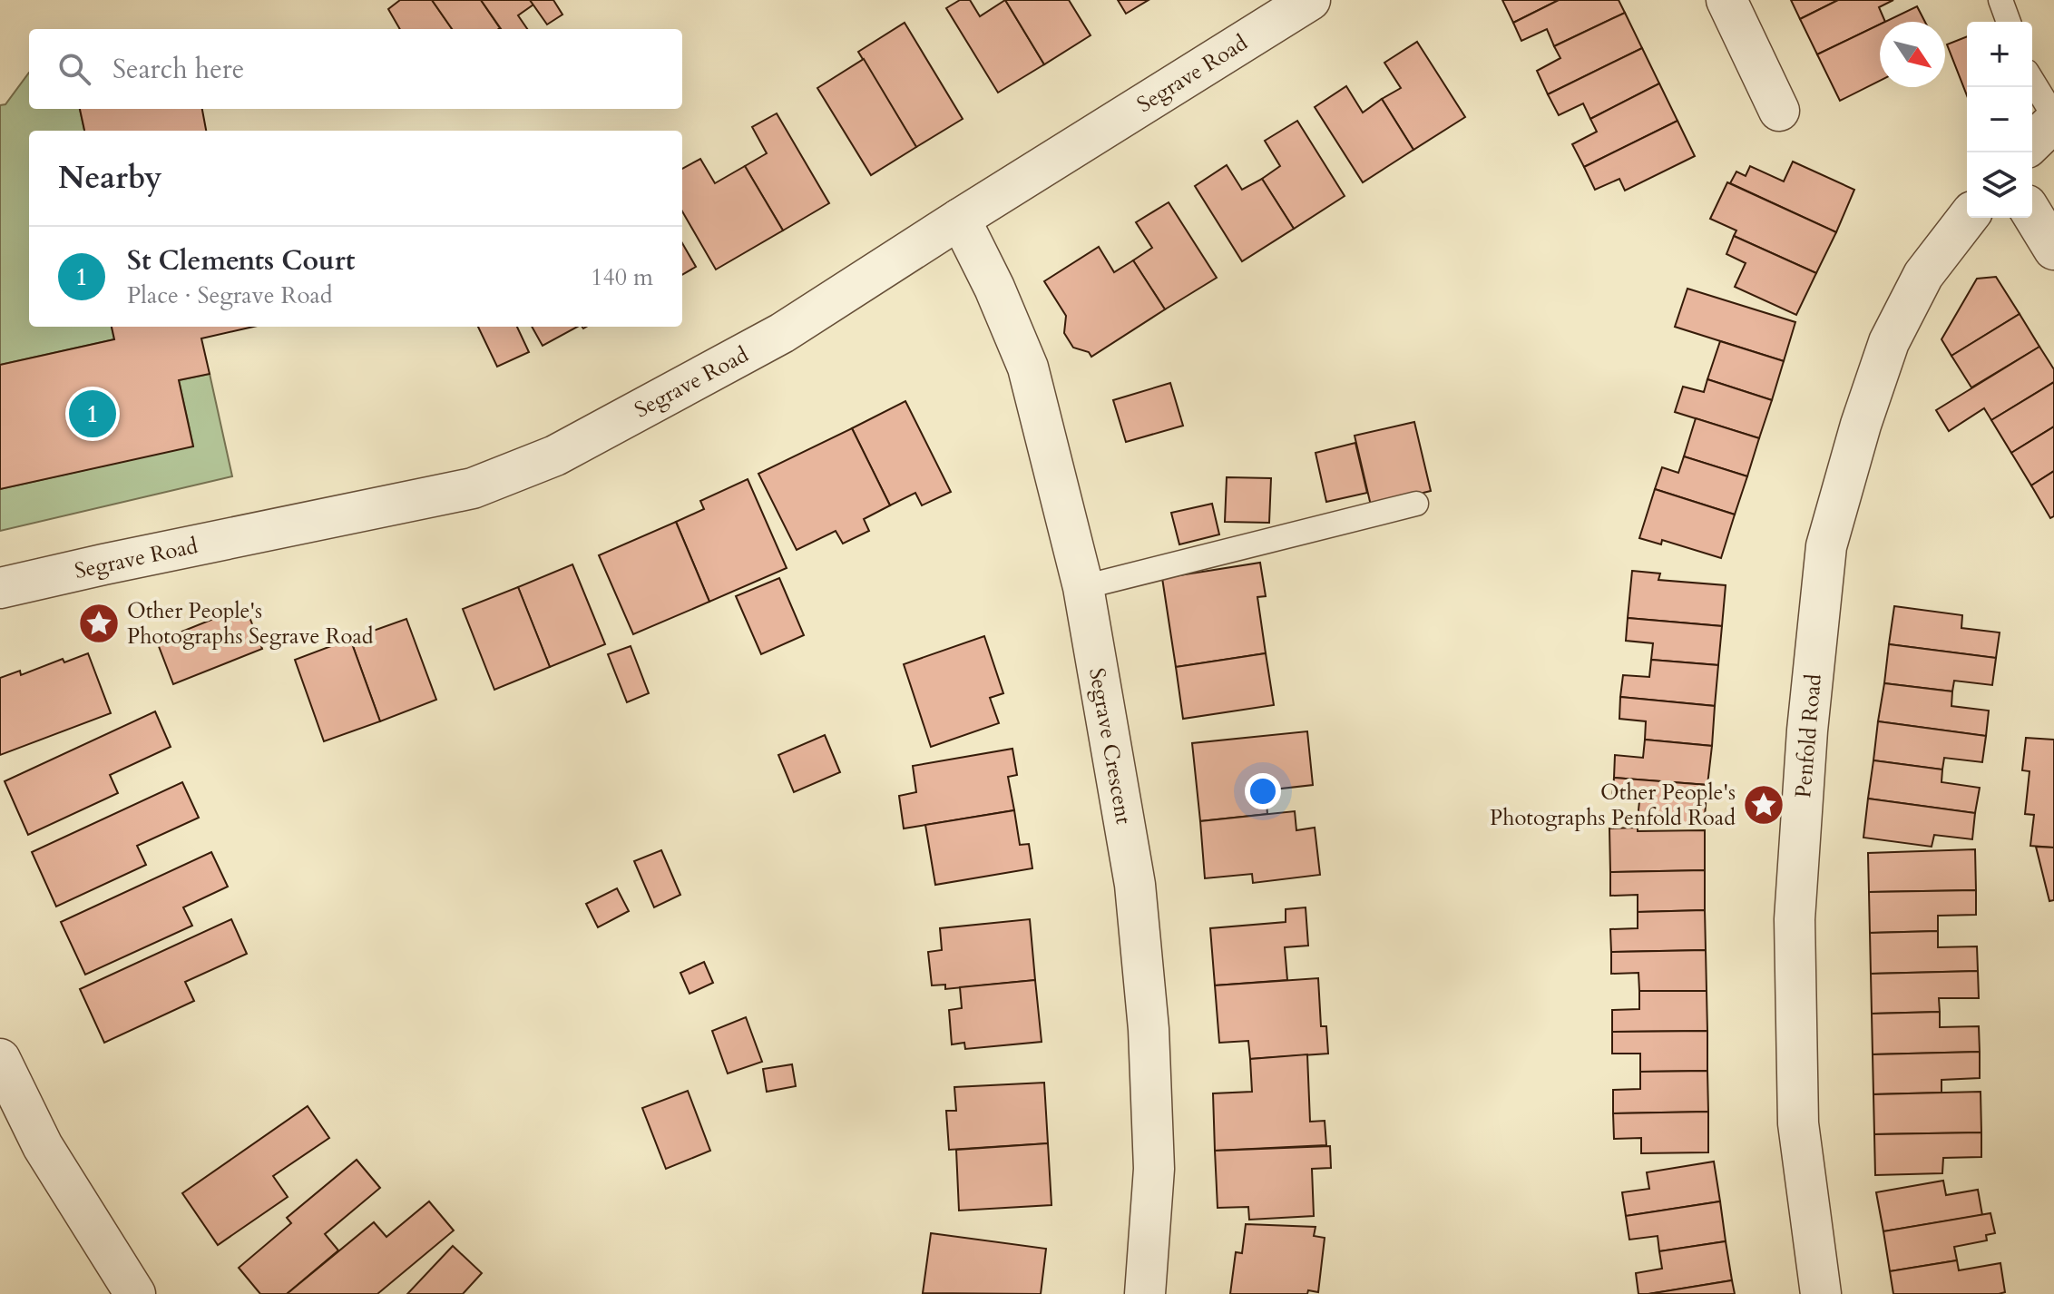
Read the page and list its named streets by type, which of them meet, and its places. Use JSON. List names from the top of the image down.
{
  "streets": {
    "street": ["Segrave Road", "Penfold Road", "Segrave Crescent"]
  },
  "crossings": [
    ["Segrave Road", "Segrave Crescent"]
  ],
  "places": {
    "place": ["Other People's Photographs Segrave Road", "Other People's Photographs Penfold Road"]
  },
  "north": "bottom right",
  "page": {
    "map_buttons": ["+", "−"],
    "search": "Search here",
    "heading": "Nearby",
    "list": [
      {
        "mark": "1",
        "name": "St Clements Court",
        "note": "Place · Segrave Road",
        "value": "140 m"
      }
    ],
    "pins": "1"
  }
}
